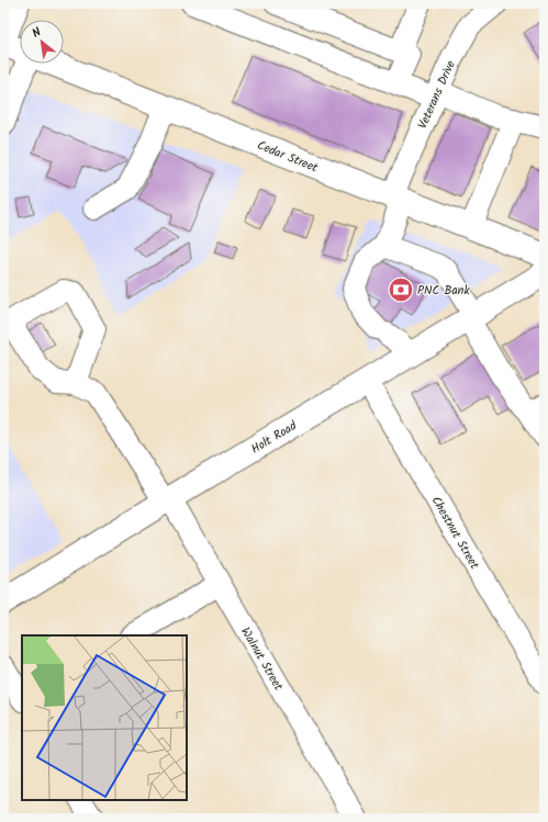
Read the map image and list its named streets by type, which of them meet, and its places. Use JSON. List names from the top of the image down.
{
  "streets": {
    "main road": ["Cedar Street", "Holt Road"],
    "street": ["Veterans Drive", "Chestnut Street", "Walnut Street"]
  },
  "crossings": [
    ["Veterans Drive", "Cedar Street"],
    ["Veterans Drive", "Holt Road"],
    ["Holt Road", "Chestnut Street"],
    ["Holt Road", "Walnut Street"]
  ],
  "places": {
    "bank": ["PNC Bank"]
  },
  "north": "top left"
}
